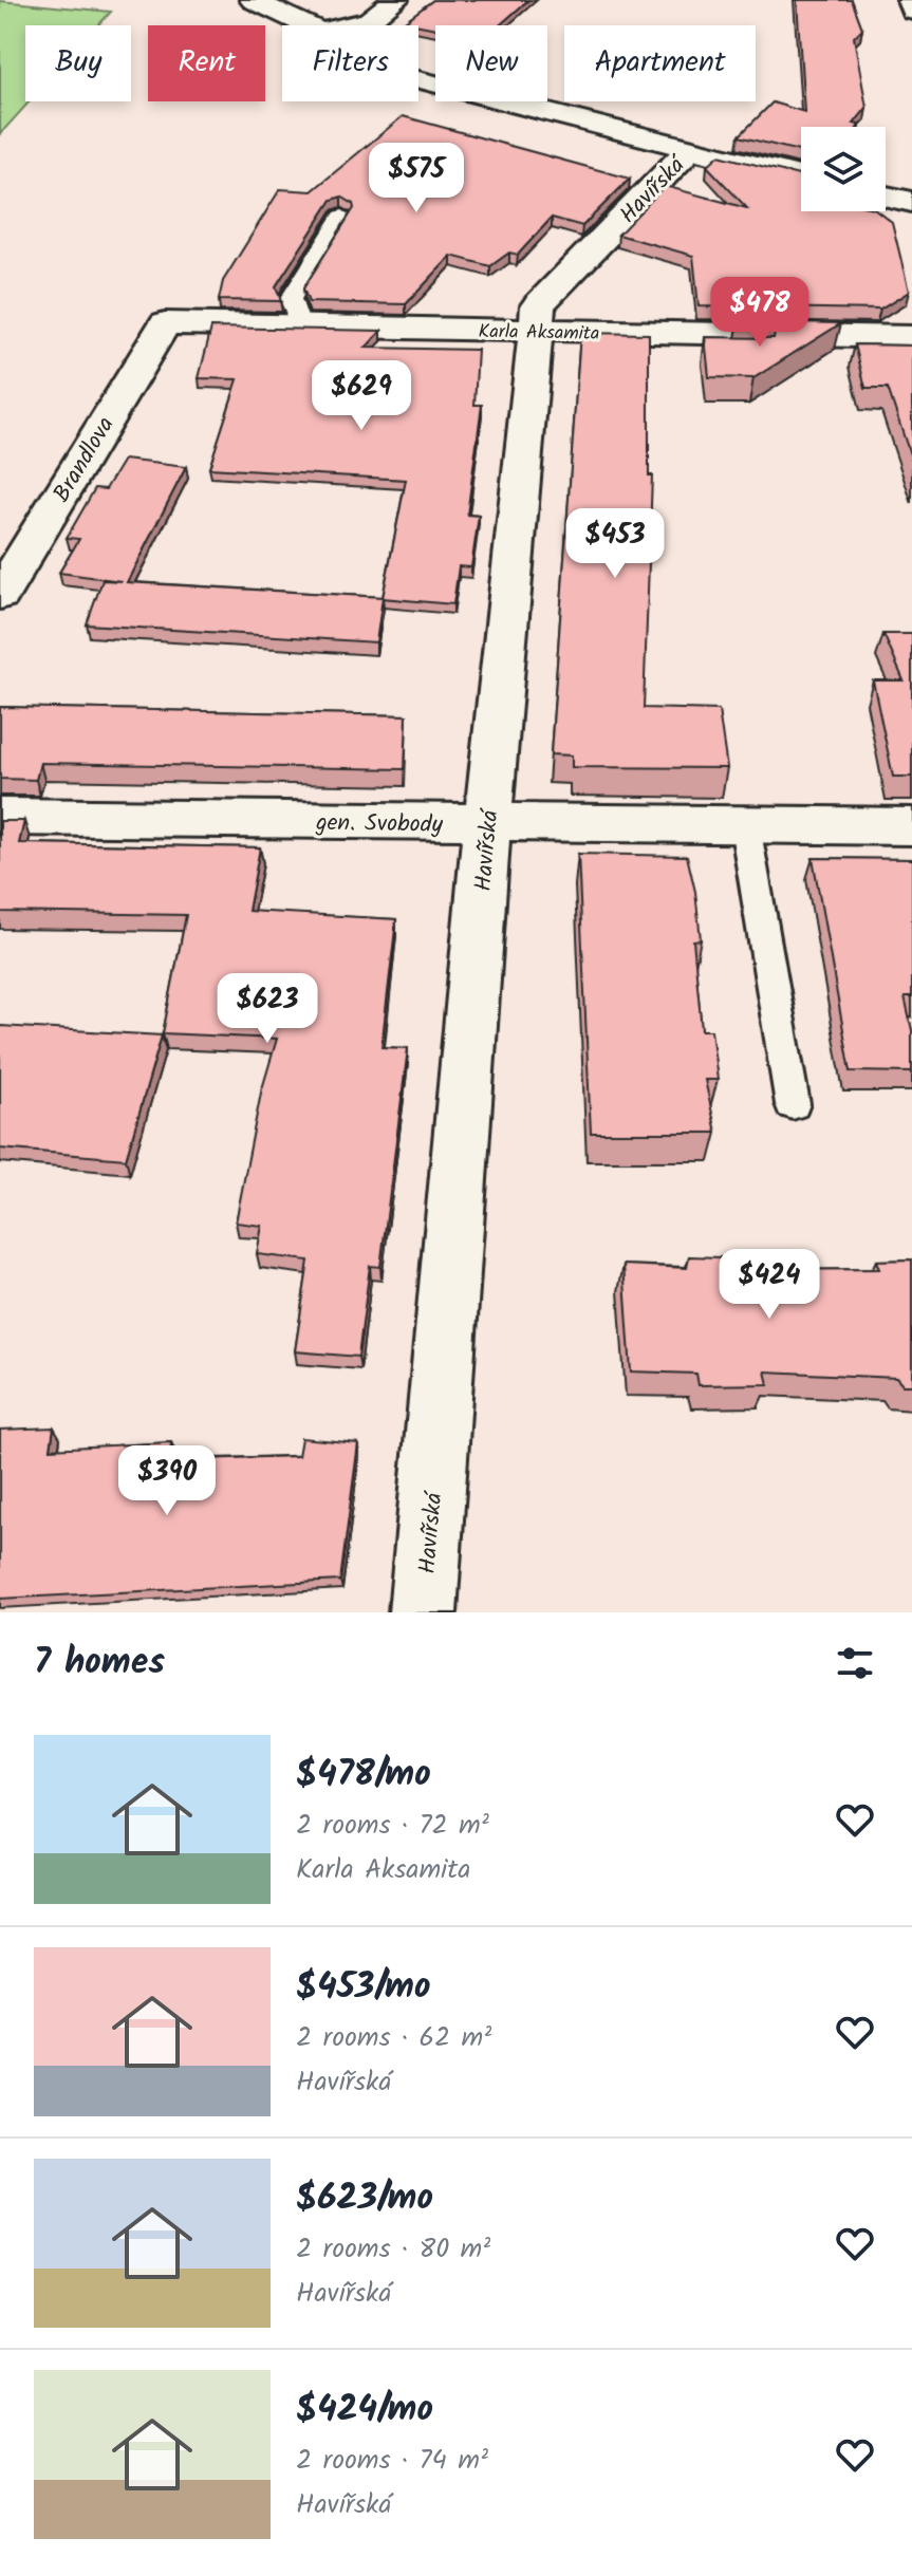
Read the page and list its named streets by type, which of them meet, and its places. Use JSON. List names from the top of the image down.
{
  "streets": {
    "street": [
      "Havířská",
      "Karla Aksamita",
      "Brandlova",
      "gen. Svobody"
    ]
  },
  "crossings": [
    ["Havířská", "Karla Aksamita"],
    ["Havířská", "gen. Svobody"],
    ["Karla Aksamita", "Brandlova"]
  ],
  "page": {
    "chip": [
      "Buy",
      "Rent",
      "Filters",
      "New",
      "Apartment"
    ],
    "price": [
      "$575",
      "$478",
      "$629",
      "$453",
      "$623",
      "$424",
      "$390"
    ],
    "heading": "7 homes",
    "list": [
      {
        "name": "$478/mo",
        "note": "2 rooms · 72 m² · Karla Aksamita"
      },
      {
        "name": "$453/mo",
        "note": "2 rooms · 62 m² · Havířská"
      },
      {
        "name": "$623/mo",
        "note": "2 rooms · 80 m² · Havířská"
      },
      {
        "name": "$424/mo",
        "note": "2 rooms · 74 m² · Havířská"
      }
    ]
  }
}
